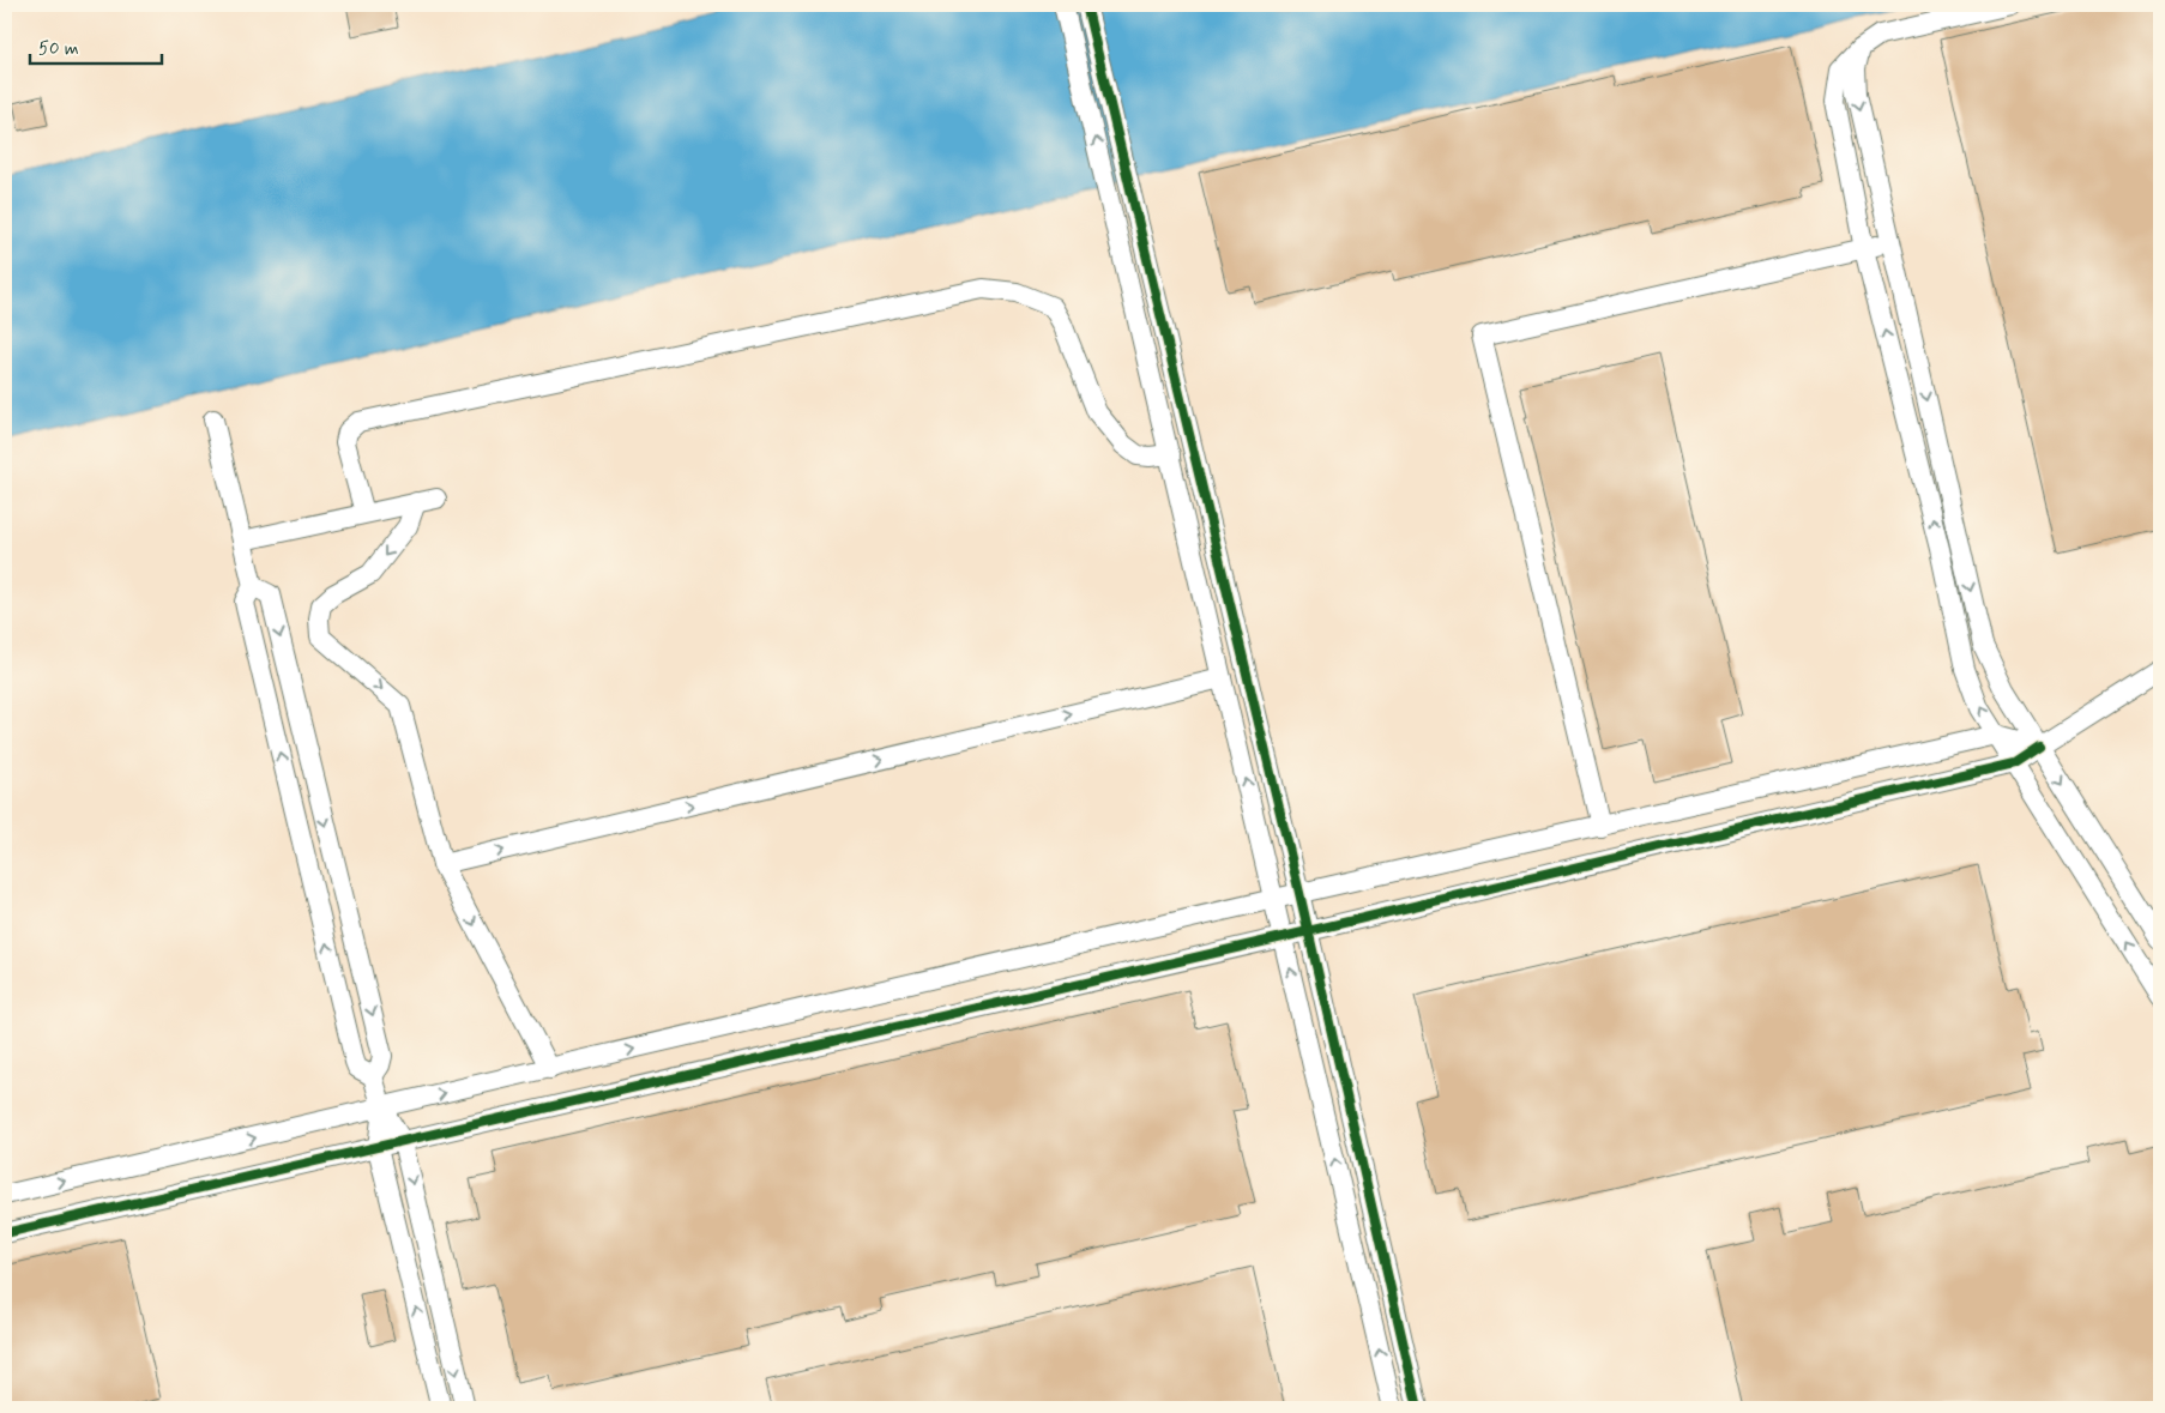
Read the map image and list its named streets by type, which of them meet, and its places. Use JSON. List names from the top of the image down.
{
  "scale_bar": "50 m"
}
